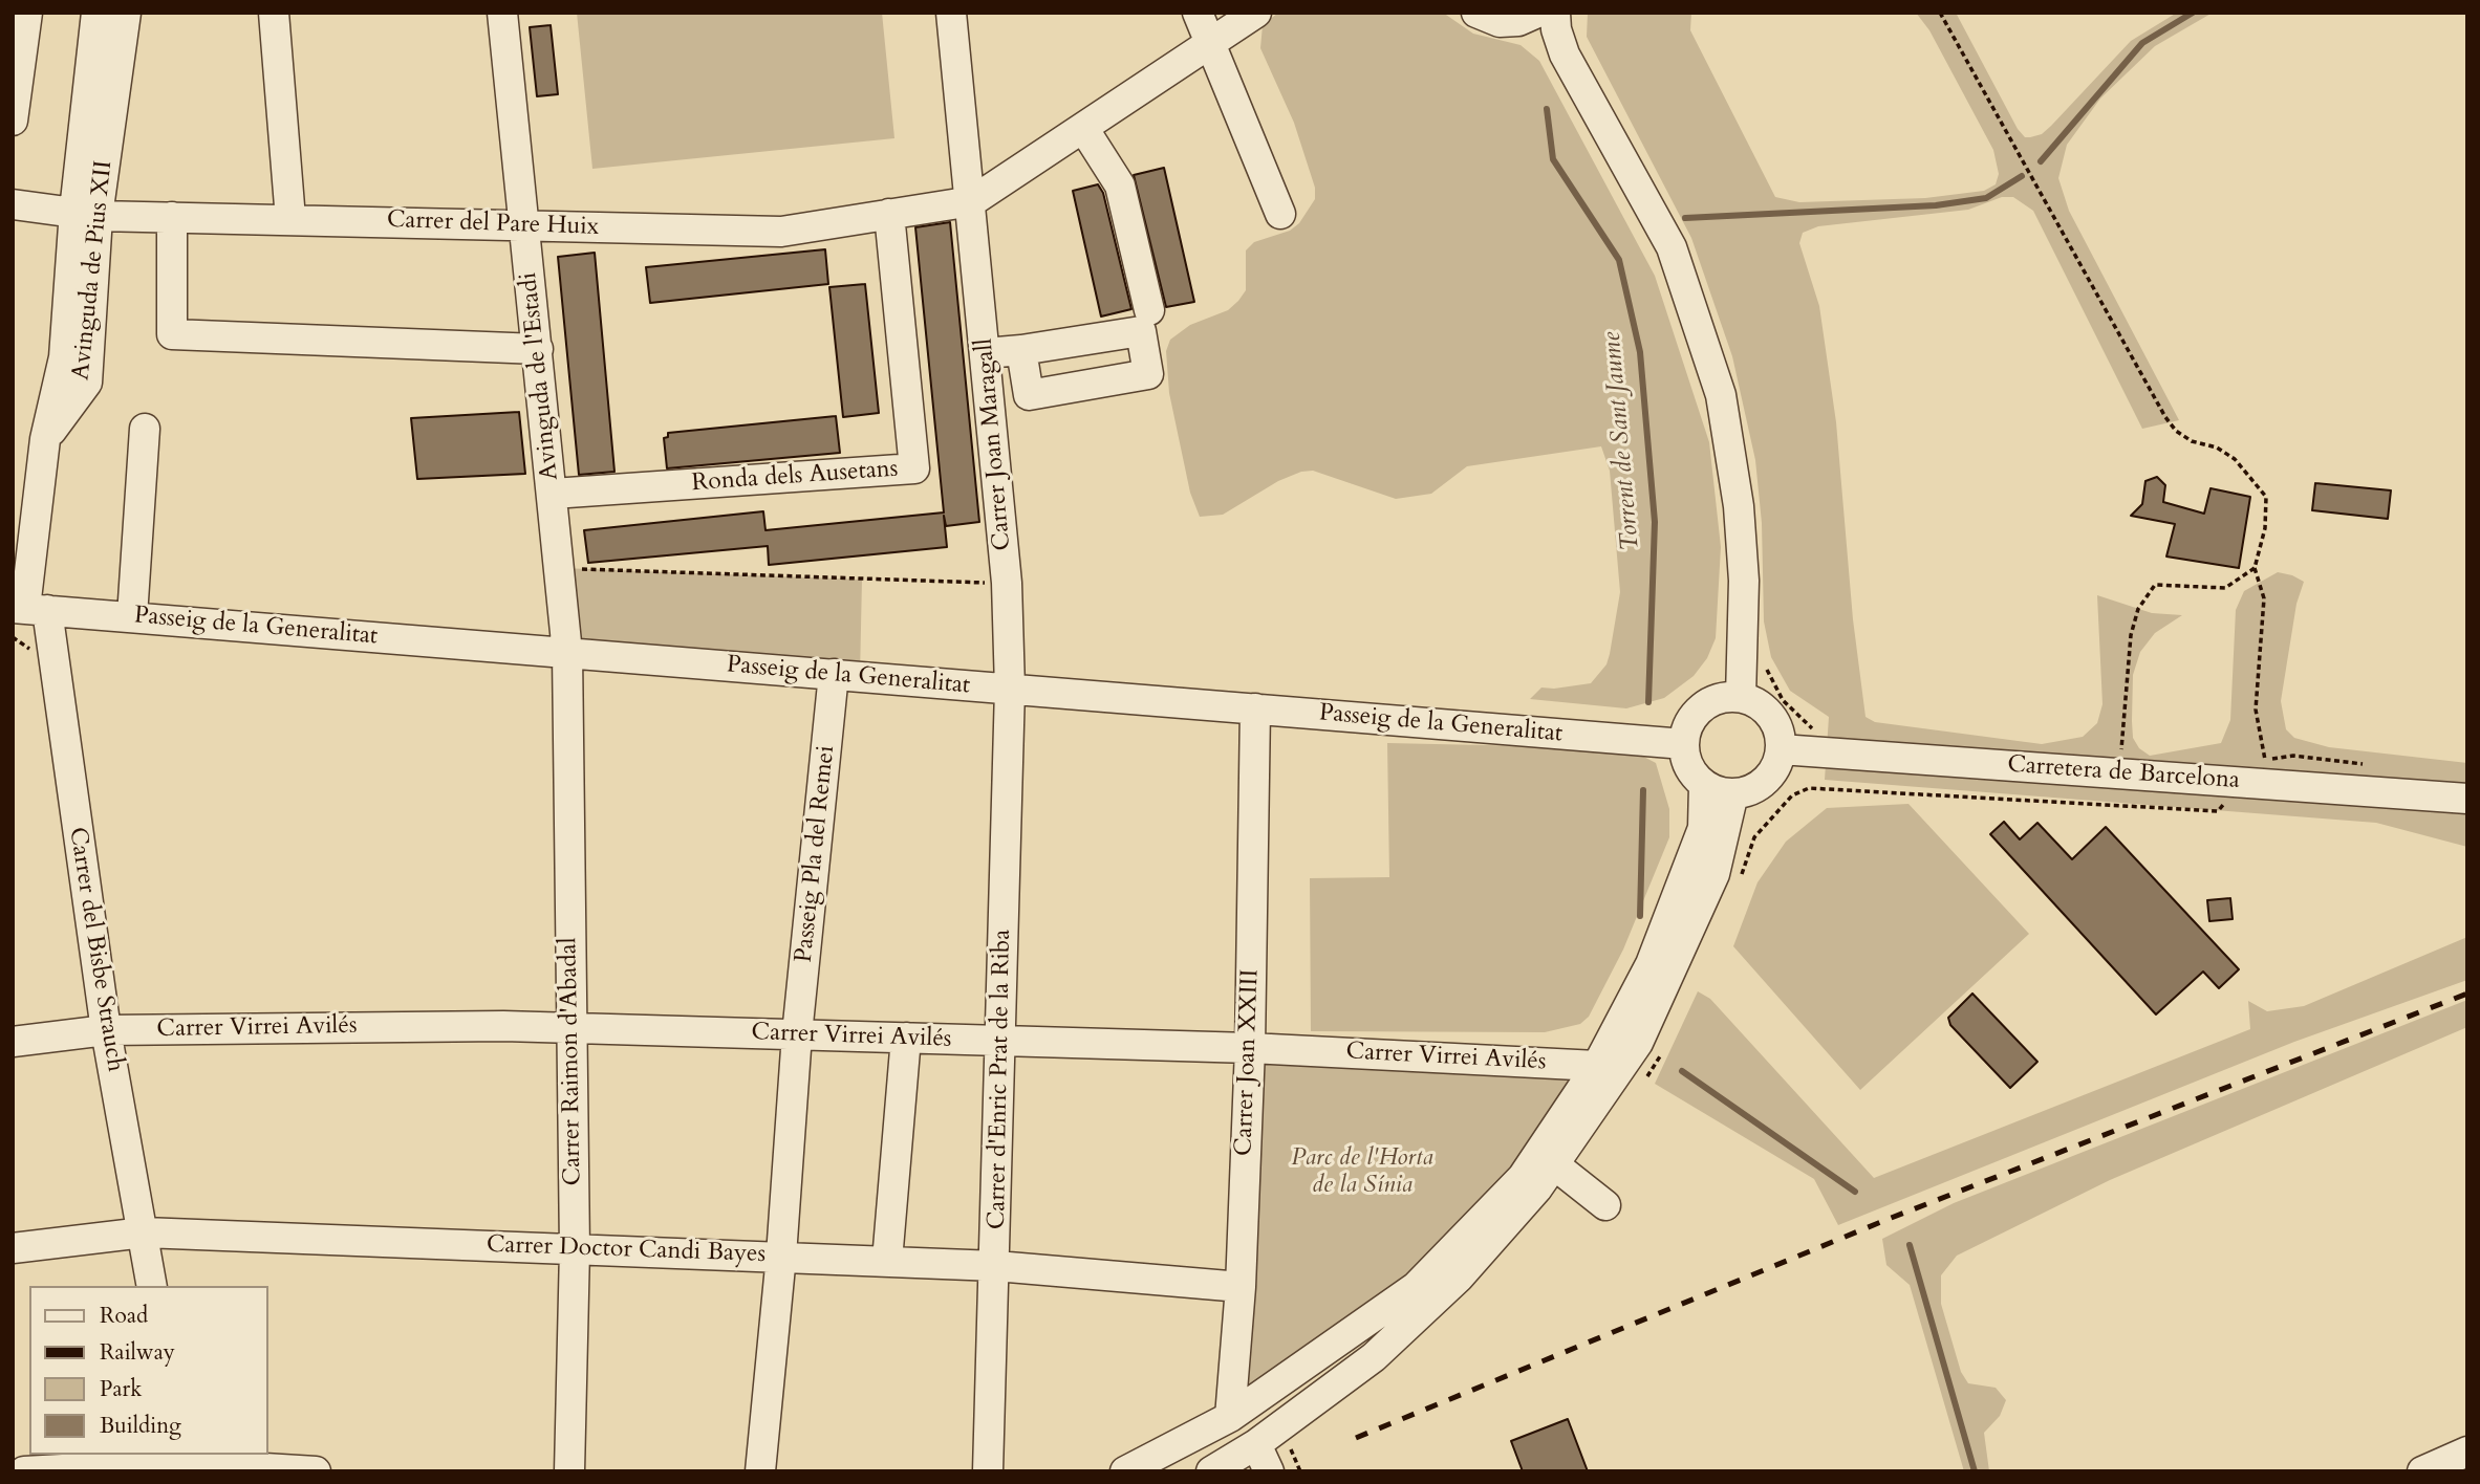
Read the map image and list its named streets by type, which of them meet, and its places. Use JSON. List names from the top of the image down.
{
  "streets": {
    "street": [
      "Carrer del Pare Huix",
      "Avinguda de Pius XII",
      "Avinguda de l'Estadi",
      "Carrer Joan Maragall",
      "Ronda dels Ausetans",
      "Passeig de la Generalitat",
      "Carretera de Barcelona",
      "Passeig Pla del Remei",
      "Carrer del Bisbe Strauch",
      "Carrer Virrei Avilés",
      "Carrer Raimon d'Abadal",
      "Carrer Joan XXIII",
      "Carrer d'Enric Prat de la Riba",
      "Carrer Doctor Candi Bayes"
    ]
  },
  "crossings": [
    ["Carrer del Pare Huix", "Avinguda de Pius XII"],
    ["Carrer del Pare Huix", "Avinguda de l'Estadi"],
    ["Carrer del Pare Huix", "Carrer Joan Maragall"],
    ["Carrer del Pare Huix", "Ronda dels Ausetans"],
    ["Avinguda de Pius XII", "Carrer del Bisbe Strauch"],
    ["Avinguda de l'Estadi", "Ronda dels Ausetans"],
    ["Avinguda de l'Estadi", "Passeig de la Generalitat"],
    ["Avinguda de l'Estadi", "Carrer Raimon d'Abadal"],
    ["Carrer Joan Maragall", "Passeig de la Generalitat"],
    ["Carrer Joan Maragall", "Carrer d'Enric Prat de la Riba"],
    ["Passeig de la Generalitat", "Carretera de Barcelona"],
    ["Passeig de la Generalitat", "Passeig Pla del Remei"],
    ["Passeig de la Generalitat", "Carrer del Bisbe Strauch"],
    ["Passeig de la Generalitat", "Carrer Raimon d'Abadal"],
    ["Passeig de la Generalitat", "Carrer Joan XXIII"],
    ["Passeig de la Generalitat", "Carrer d'Enric Prat de la Riba"],
    ["Passeig Pla del Remei", "Carrer Virrei Avilés"],
    ["Passeig Pla del Remei", "Carrer Doctor Candi Bayes"],
    ["Carrer del Bisbe Strauch", "Carrer Virrei Avilés"],
    ["Carrer del Bisbe Strauch", "Carrer Doctor Candi Bayes"],
    ["Carrer Virrei Avilés", "Carrer Raimon d'Abadal"],
    ["Carrer Virrei Avilés", "Carrer Joan XXIII"],
    ["Carrer Virrei Avilés", "Carrer d'Enric Prat de la Riba"],
    ["Carrer Raimon d'Abadal", "Carrer Doctor Candi Bayes"],
    ["Carrer Joan XXIII", "Carrer Doctor Candi Bayes"],
    ["Carrer d'Enric Prat de la Riba", "Carrer Doctor Candi Bayes"]
  ],
  "water": ["Torrent de Sant Jaume"],
  "parks": ["Parc de l'Horta de la Sínia"],
  "legend": [
    "Road",
    "Railway",
    "Park",
    "Building"
  ]
}
